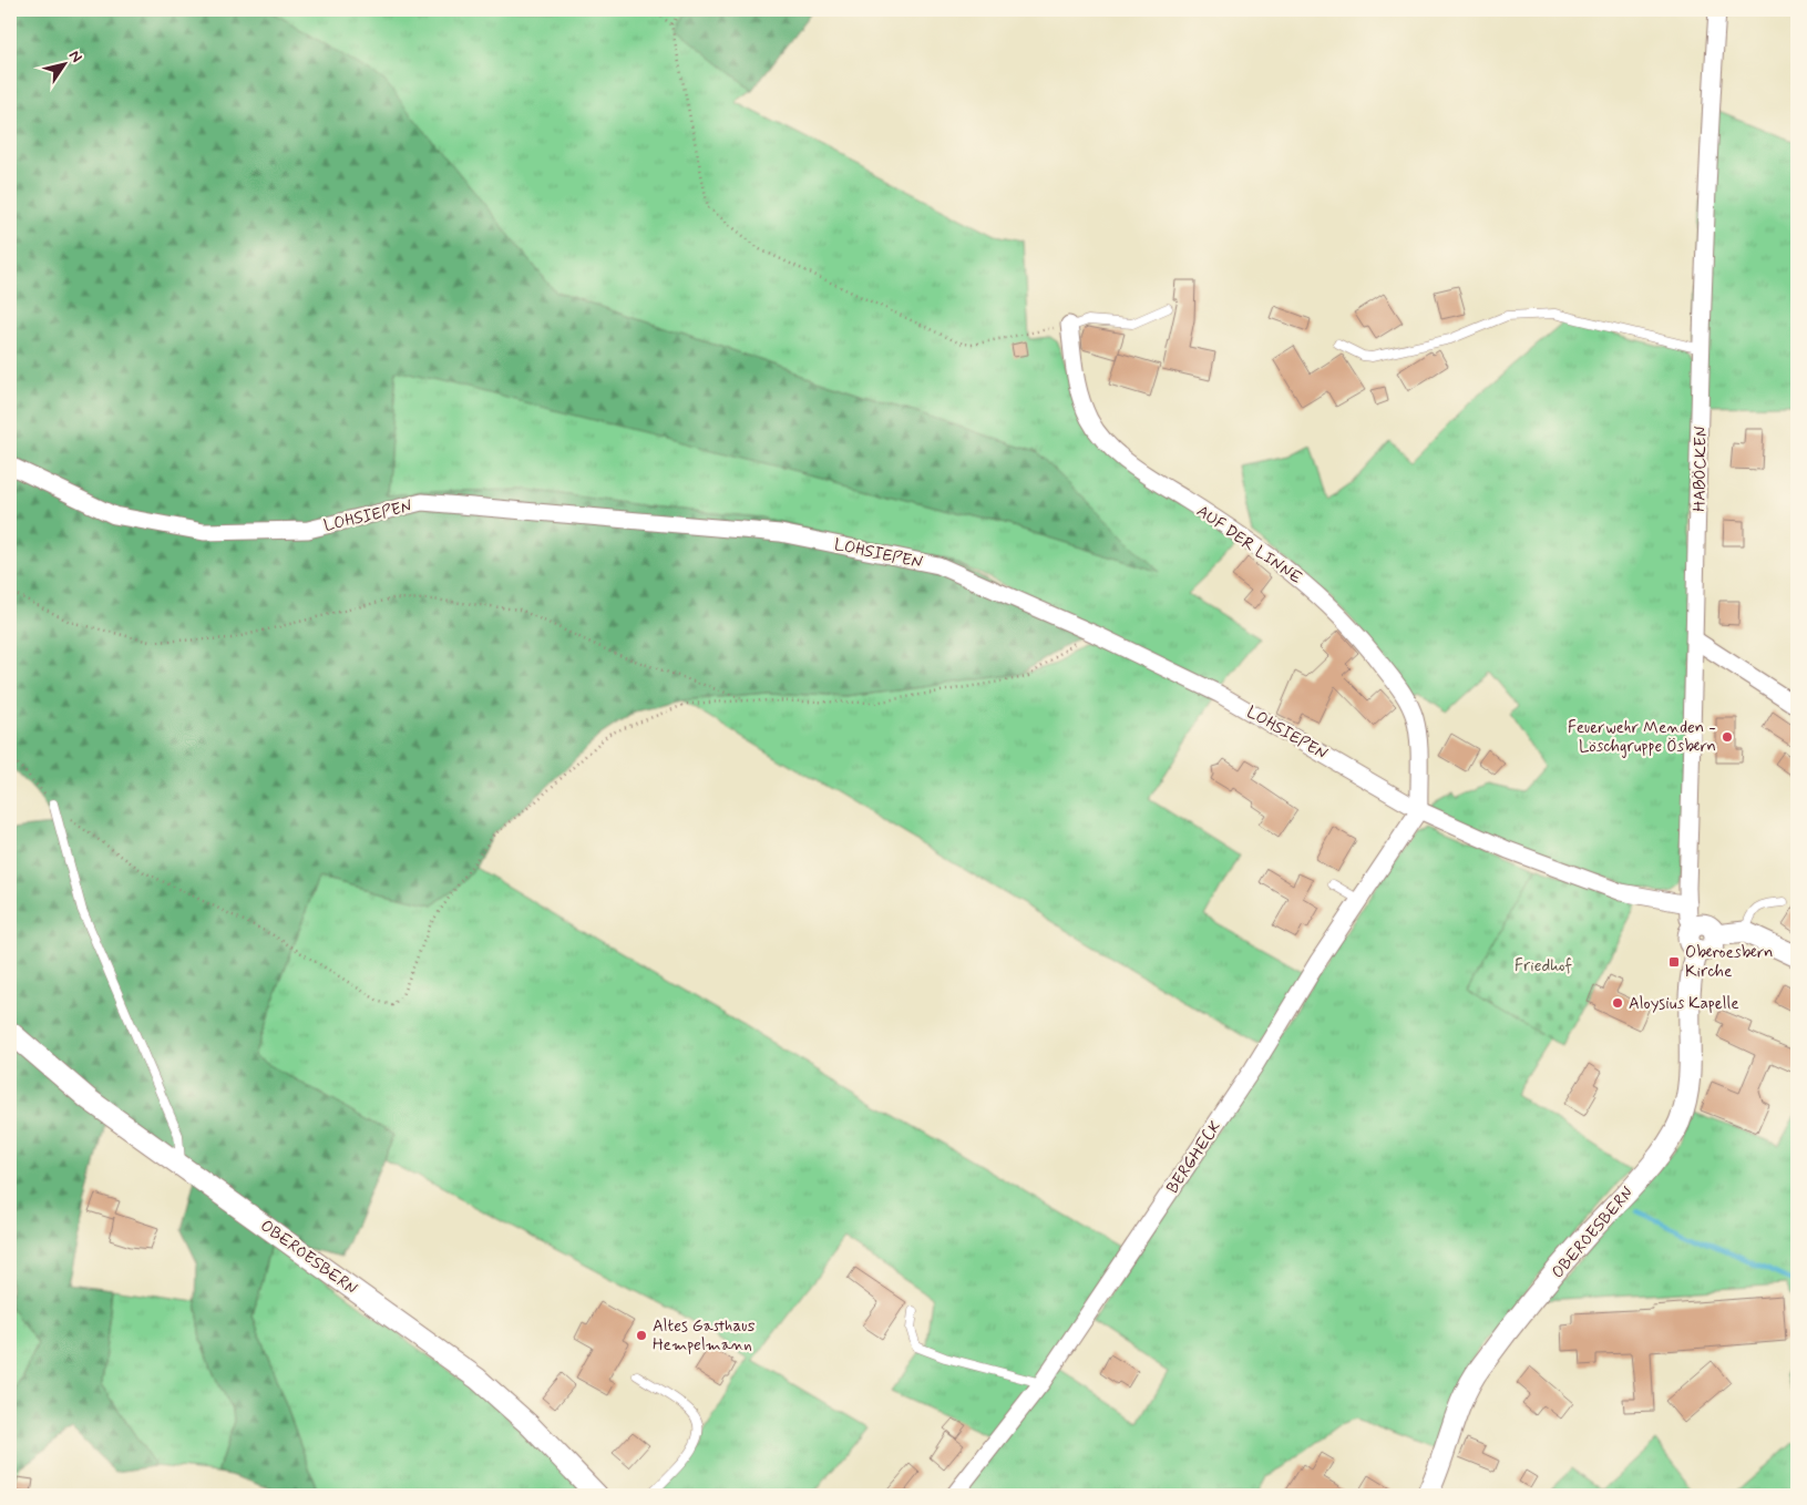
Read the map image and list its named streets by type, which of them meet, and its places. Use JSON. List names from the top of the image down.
{
  "streets": {
    "street": [
      "HABÖCKEN",
      "LOHSIEPEN",
      "AUF DER LINNE",
      "BERGHECK",
      "OBEROESBERN"
    ]
  },
  "crossings": [
    ["HABÖCKEN", "LOHSIEPEN"],
    ["HABÖCKEN", "OBEROESBERN"],
    ["LOHSIEPEN", "AUF DER LINNE"],
    ["LOHSIEPEN", "BERGHECK"],
    ["AUF DER LINNE", "BERGHECK"]
  ],
  "parks": ["Friedhof"],
  "places": {
    "other": ["Feuerwehr Menden - Löschgruppe Ösbern", "Aloysius Kapelle", "Altes Gasthaus Hempelmann"],
    "transit": ["Oberoesbern Kirche"]
  },
  "north": "top right"
}
